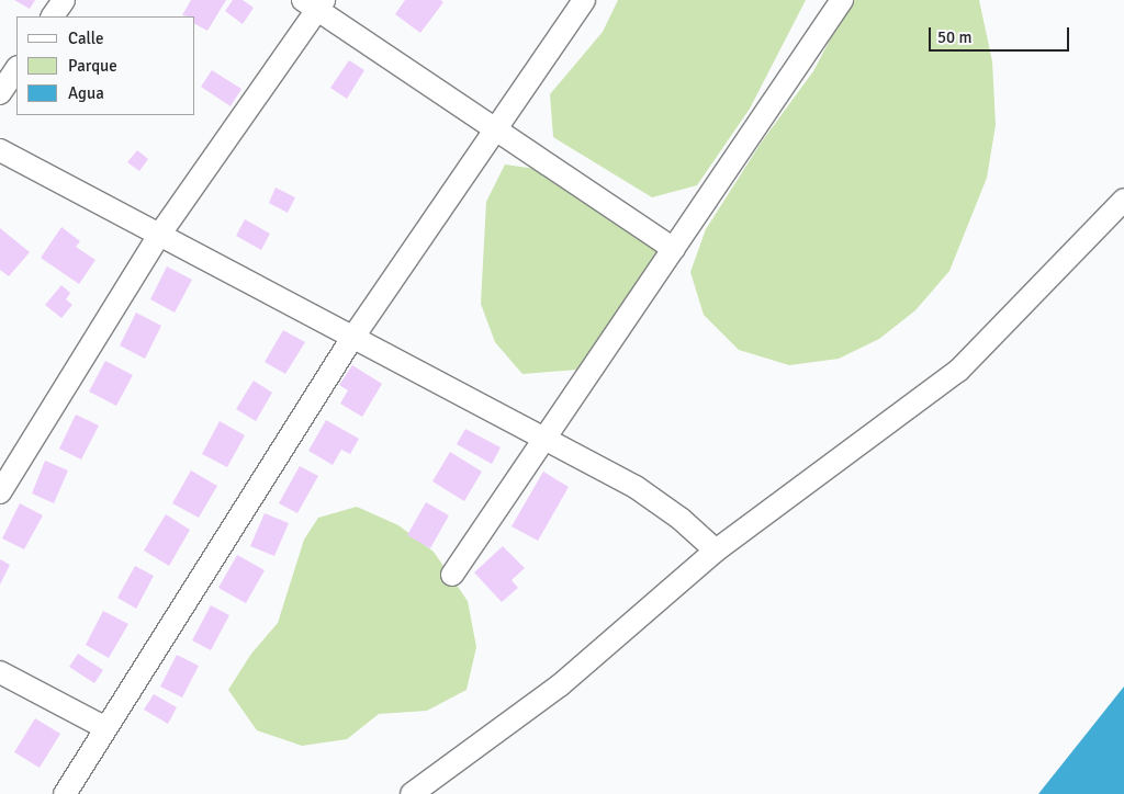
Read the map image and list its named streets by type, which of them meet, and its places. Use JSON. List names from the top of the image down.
{
  "legend": ["Calle", "Parque", "Agua"],
  "scale_bar": "50 m"
}
